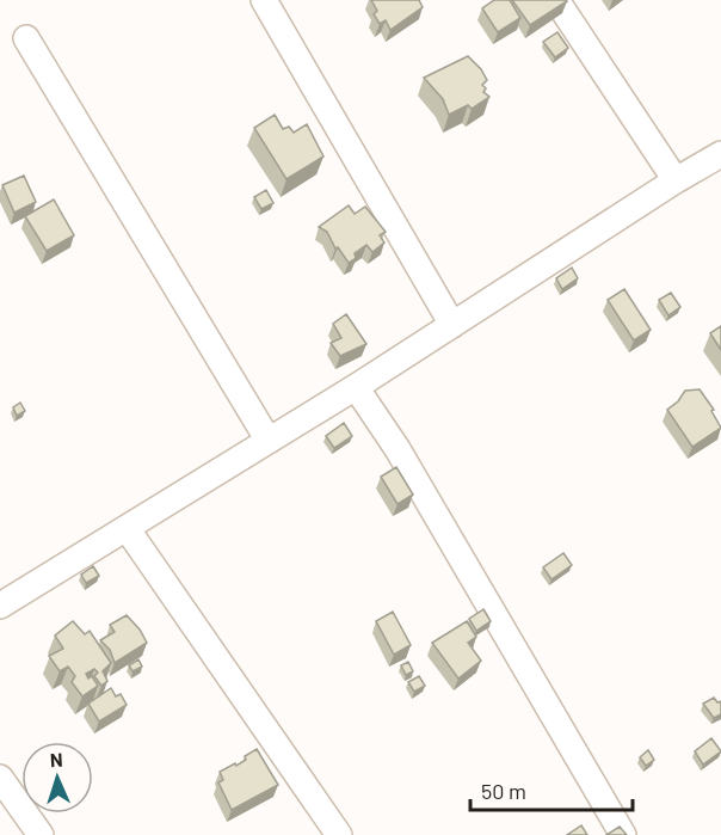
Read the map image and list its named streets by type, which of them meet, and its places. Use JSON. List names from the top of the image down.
{
  "scale_bar": "50 m",
  "north": "top"
}
